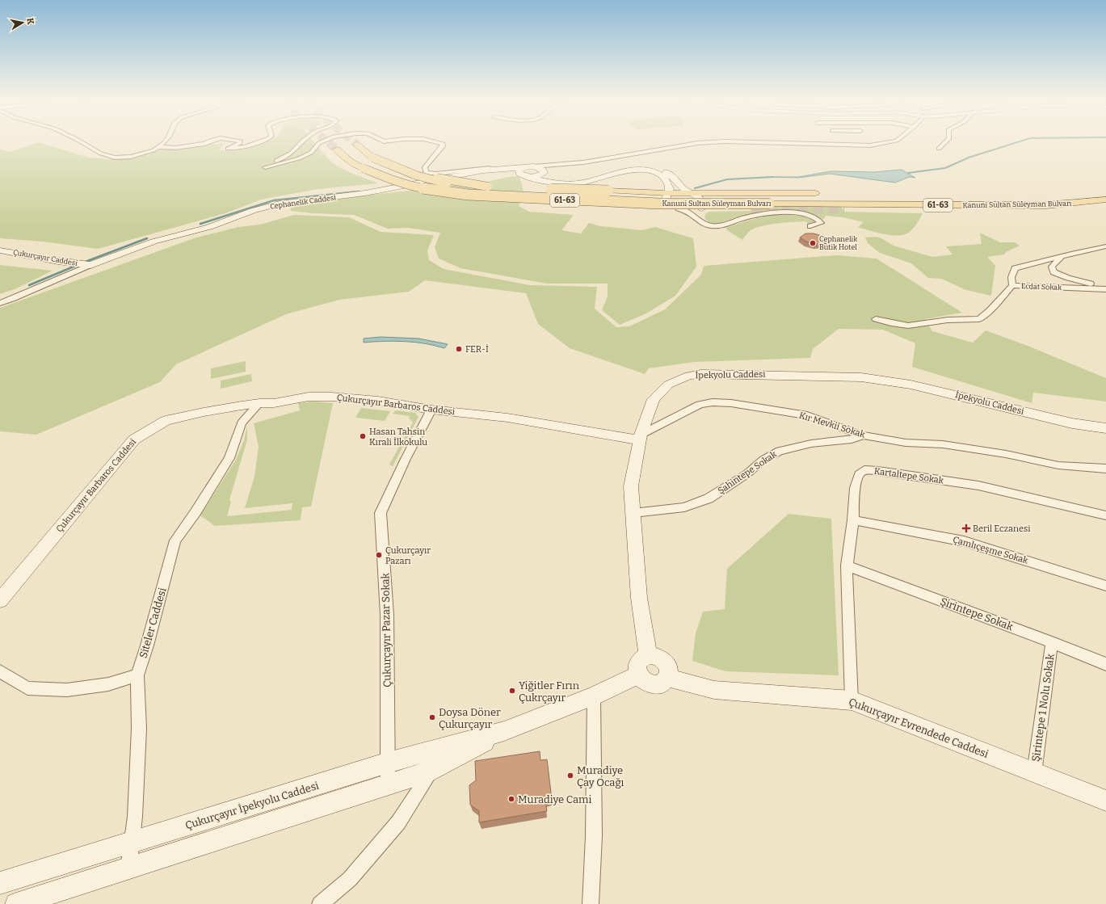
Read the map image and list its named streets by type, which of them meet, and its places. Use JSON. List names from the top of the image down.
{
  "streets": {
    "main road": ["61-63", "Kanuni Sultan Süleyman Bulvarı"],
    "street": [
      "Cephanelik Caddesi",
      "Çukurçayır Caddesi",
      "Ecdat Sokak",
      "İpekyolu Caddesi",
      "Çukurçayır Barbaros Caddesi",
      "Kır Mevkii Sokak",
      "Şahintepe Sokak",
      "Kartaltepe Sokak",
      "Çamlıçeşme Sokak",
      "Şirintepe Sokak",
      "Siteler Caddesi",
      "Çukurçayır Pazar Sokak",
      "Şirintepe 1 Nolu Sokak",
      "Çukurçayır Evrendede Caddesi",
      "Çukurçayır İpekyolu Caddesi"
    ]
  },
  "crossings": [
    ["61-63", "Kanuni Sultan Süleyman Bulvarı"],
    ["Cephanelik Caddesi", "Çukurçayır Caddesi"],
    ["İpekyolu Caddesi", "Çukurçayır Barbaros Caddesi"],
    ["İpekyolu Caddesi", "Kır Mevkii Sokak"],
    ["İpekyolu Caddesi", "Şahintepe Sokak"],
    ["İpekyolu Caddesi", "Çukurçayır Evrendede Caddesi"],
    ["İpekyolu Caddesi", "Çukurçayır İpekyolu Caddesi"],
    ["Çukurçayır Barbaros Caddesi", "Kır Mevkii Sokak"],
    ["Çukurçayır Barbaros Caddesi", "Siteler Caddesi"],
    ["Çukurçayır Barbaros Caddesi", "Çukurçayır Pazar Sokak"],
    ["Kır Mevkii Sokak", "Şahintepe Sokak"],
    ["Kartaltepe Sokak", "Çamlıçeşme Sokak"],
    ["Kartaltepe Sokak", "Şirintepe Sokak"],
    ["Kartaltepe Sokak", "Çukurçayır Evrendede Caddesi"],
    ["Şirintepe Sokak", "Şirintepe 1 Nolu Sokak"],
    ["Siteler Caddesi", "Çukurçayır İpekyolu Caddesi"],
    ["Çukurçayır Pazar Sokak", "Çukurçayır İpekyolu Caddesi"],
    ["Şirintepe 1 Nolu Sokak", "Çukurçayır Evrendede Caddesi"],
    ["Çukurçayır Evrendede Caddesi", "Çukurçayır İpekyolu Caddesi"]
  ],
  "places": {
    "other": [
      "Cephanelik Butik Hotel",
      "FER-İ",
      "Hasan Tahsin Kırali İlkokulu",
      "Çukurçayır Pazarı",
      "Yiğitler Fırın Çukrçayır",
      "Doysa Döner Çukurçayır",
      "Muradiye Çay Ocağı",
      "Muradiye Cami"
    ],
    "health": ["Beril Eczanesi"]
  },
  "north": "right"
}
